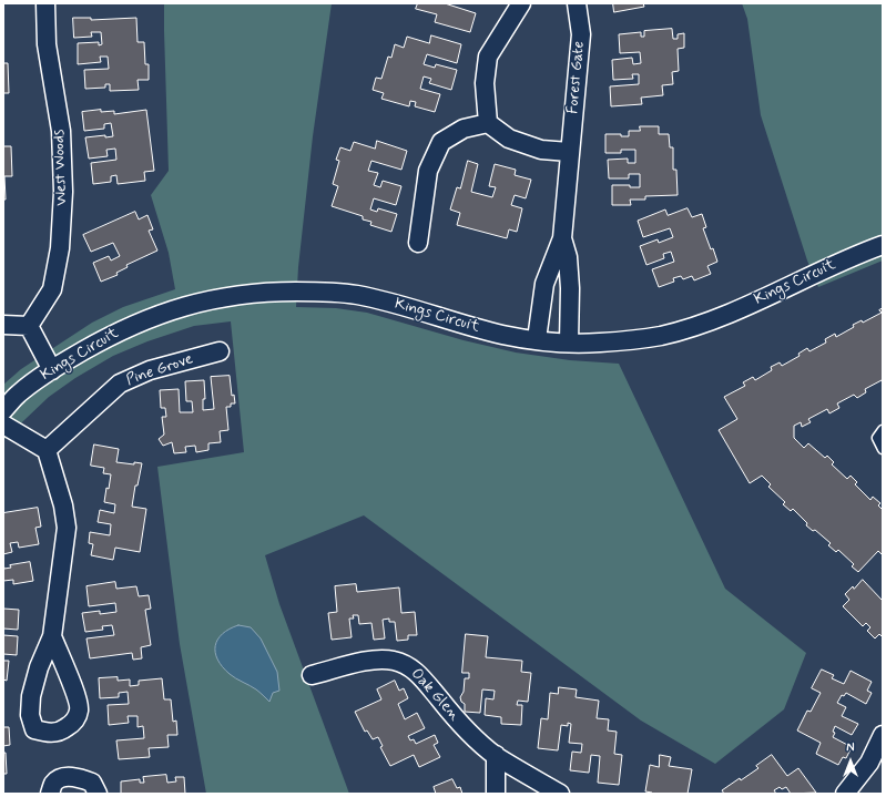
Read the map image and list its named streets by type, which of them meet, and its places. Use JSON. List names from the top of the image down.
{
  "streets": {
    "street": [
      "Forest Gate",
      "West Woods",
      "Kings Circuit",
      "Pine Grove",
      "Oak Glen"
    ]
  },
  "crossings": [
    ["Forest Gate", "Kings Circuit"]
  ],
  "north": "top"
}
